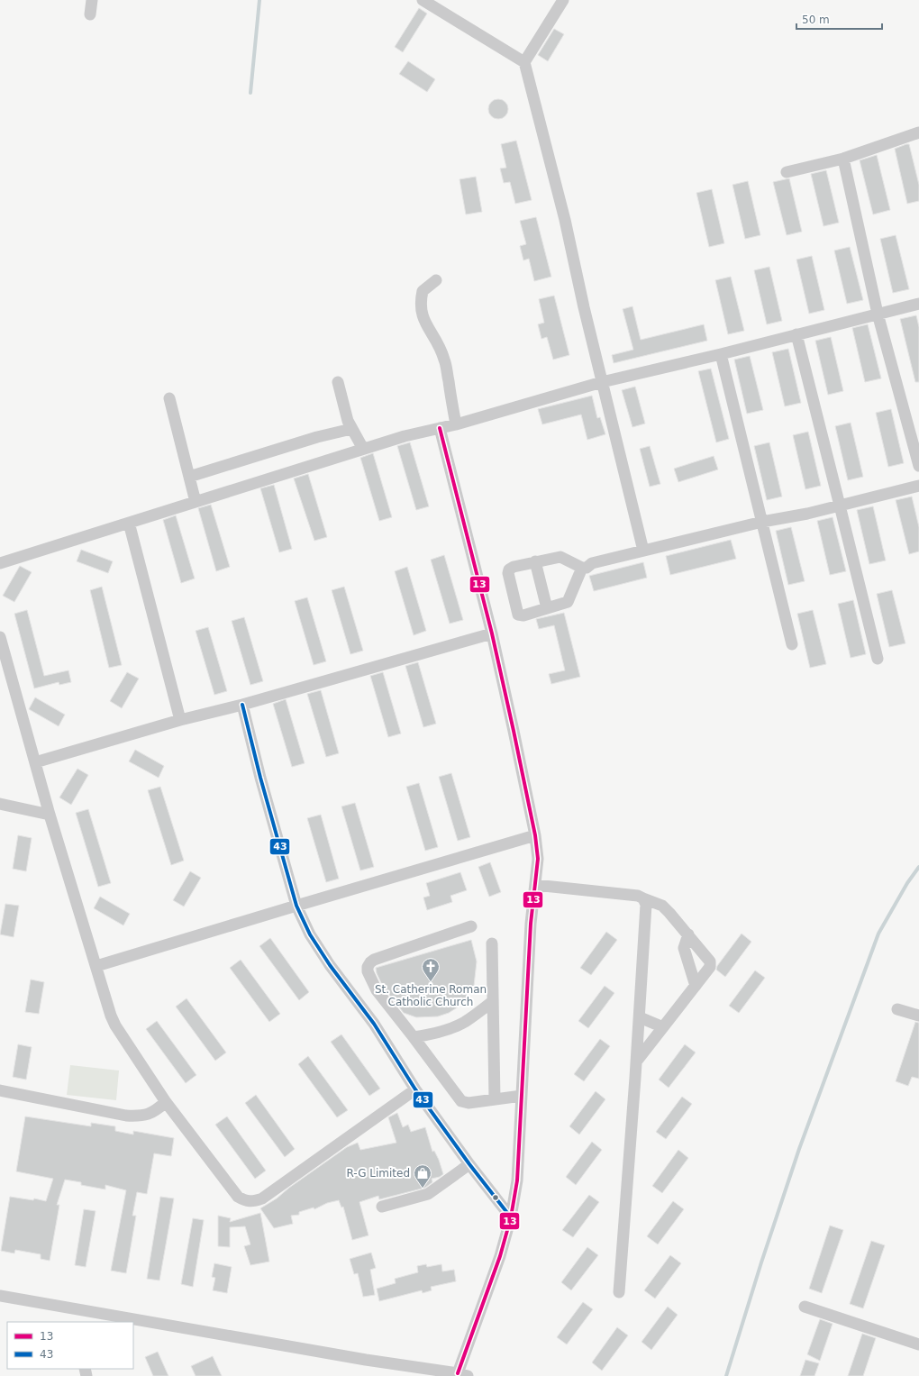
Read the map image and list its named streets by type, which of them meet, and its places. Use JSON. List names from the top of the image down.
{
  "places": {
    "church": ["St. Catherine Roman Catholic Church"],
    "shop": ["R-G Limited"]
  },
  "lines": ["transit line 13", "transit line 43"],
  "legend": ["13", "43"],
  "scale_bar": "50 m"
}
